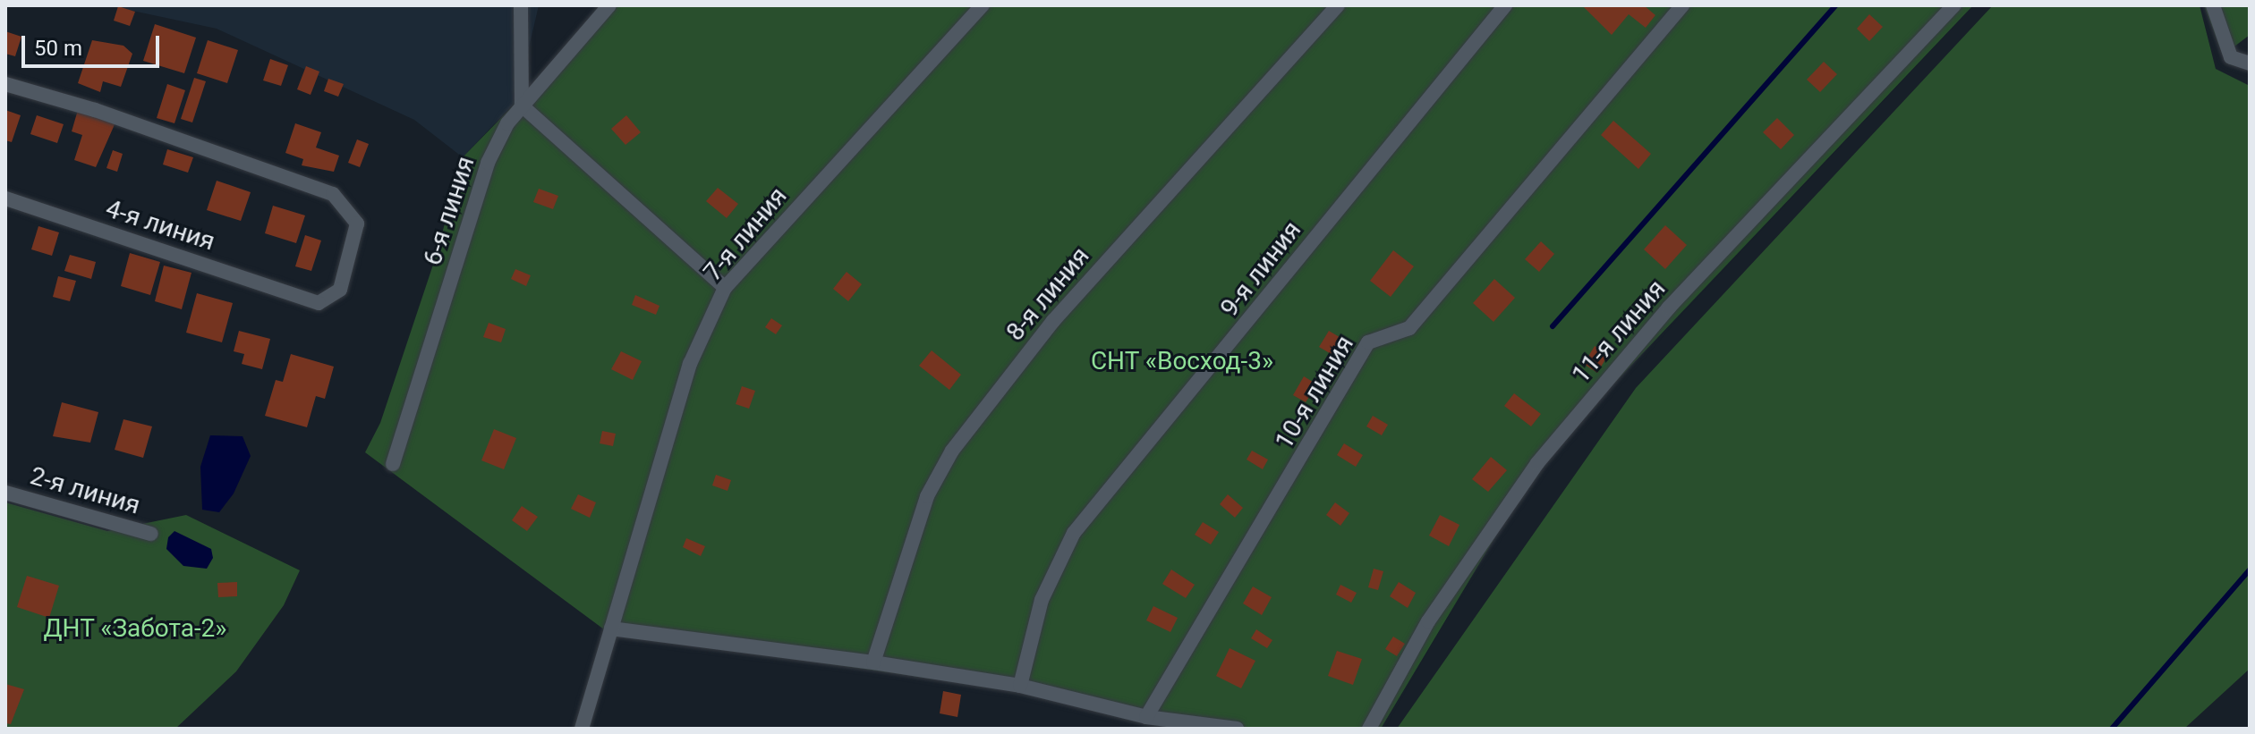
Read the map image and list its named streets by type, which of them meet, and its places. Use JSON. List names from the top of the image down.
{
  "streets": {
    "street": [
      "6-я линия",
      "4-я линия",
      "7-я линия",
      "9-я линия",
      "8-я линия",
      "11-я линия",
      "10-я линия",
      "2-я линия"
    ]
  },
  "parks": ["СНТ «Восход-3»", "ДНТ «Забота-2»"],
  "scale_bar": "50 m"
}
